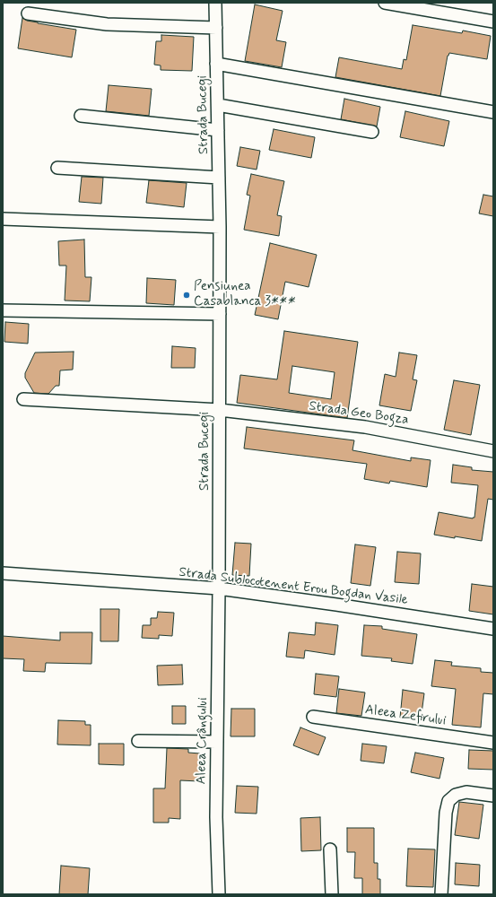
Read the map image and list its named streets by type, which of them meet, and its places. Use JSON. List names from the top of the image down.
{
  "streets": {
    "street": [
      "Strada Bucegi",
      "Strada Geo Bogza",
      "Strada Sublocotenent Erou Bogdan Vasile",
      "Aleea Zefirului",
      "Aleea Crângului"
    ]
  },
  "crossings": [
    ["Strada Bucegi", "Strada Geo Bogza"],
    ["Strada Bucegi", "Strada Sublocotenent Erou Bogdan Vasile"],
    ["Strada Bucegi", "Aleea Crângului"],
    ["Strada Sublocotenent Erou Bogdan Vasile", "Aleea Crângului"]
  ],
  "places": ["Pensiunea Casablanca 3***"]
}
